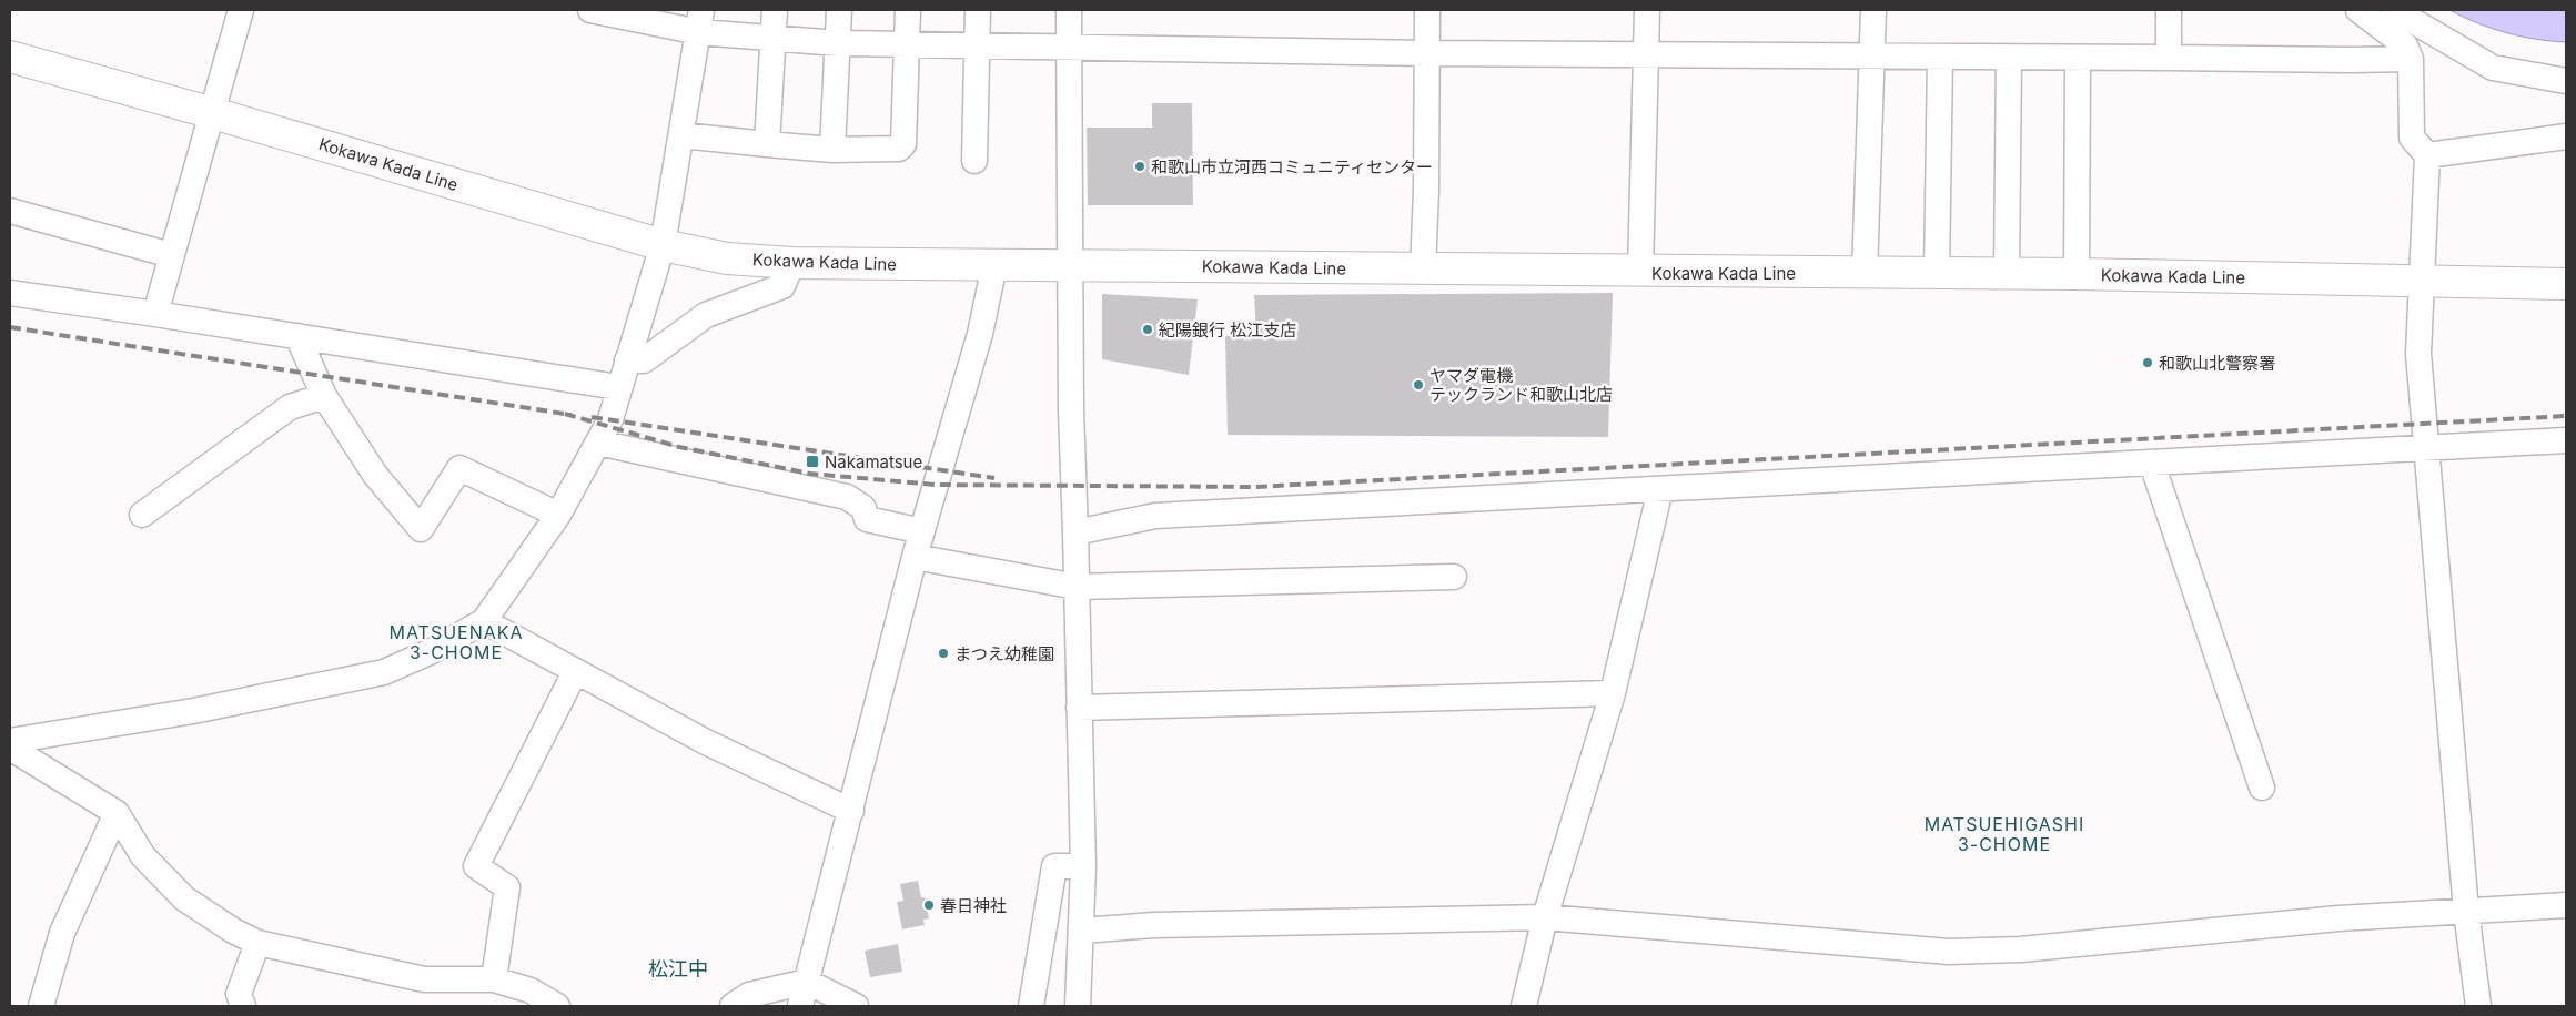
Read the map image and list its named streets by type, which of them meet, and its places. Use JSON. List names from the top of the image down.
{
  "streets": {
    "main road": ["Kokawa Kada Line"]
  },
  "districts": ["MATSUENAKA 3-CHOME", "MATSUEHIGASHI 3-CHOME", "松江中"],
  "places": {
    "other": [
      "和歌山市立河西コミュニティセンター",
      "紀陽銀行 松江支店",
      "和歌山北警察署",
      "ヤマダ電機 テックランド和歌山北店",
      "まつえ幼稚園",
      "春日神社"
    ],
    "transit": ["Nakamatsue"]
  }
}
